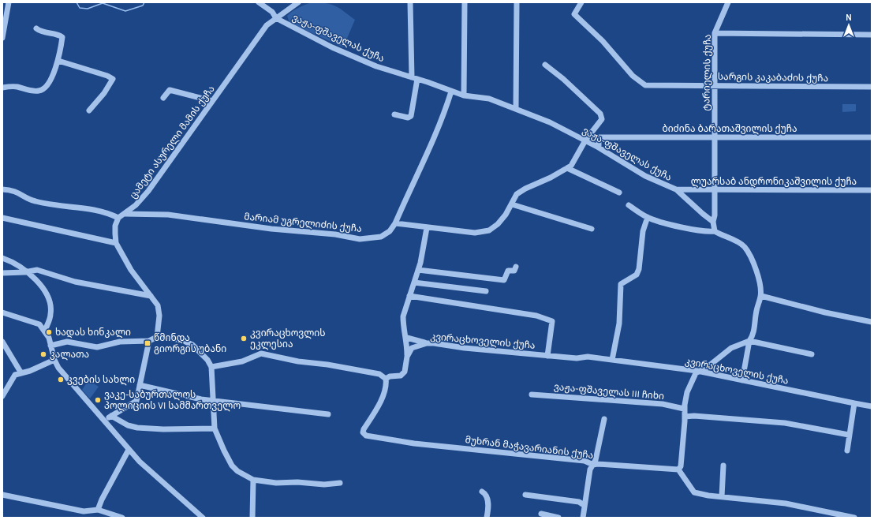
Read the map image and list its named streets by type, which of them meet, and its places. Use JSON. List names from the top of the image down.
{
  "streets": {
    "street": [
      "ვაჟა-ფშაველას ქუჩა",
      "ტარიელის ქუჩა",
      "სარგის კაკაბაძის ქუჩა",
      "ბიძინა ბარათაშვილის ქუჩა",
      "ცამეტი ასურელი მამის ქუჩა",
      "ლუარსაბ ანდრონიკაშვილის ქუჩა",
      "მარიამ უგრელიძის ქუჩა",
      "კვირაცხოველის ქუჩა",
      "ვაჟა-ფშაველას III ჩიხი",
      "მუხრან მაჭავარიანის ქუჩა"
    ]
  },
  "crossings": [
    ["ვაჟა-ფშაველას ქუჩა", "ტარიელის ქუჩა"],
    ["ვაჟა-ფშაველას ქუჩა", "ცამეტი ასურელი მამის ქუჩა"],
    ["ვაჟა-ფშაველას ქუჩა", "ლუარსაბ ანდრონიკაშვილის ქუჩა"],
    ["ტარიელის ქუჩა", "სარგის კაკაბაძის ქუჩა"],
    ["ტარიელის ქუჩა", "ბიძინა ბარათაშვილის ქუჩა"],
    ["ტარიელის ქუჩა", "ლუარსაბ ანდრონიკაშვილის ქუჩა"],
    ["ცამეტი ასურელი მამის ქუჩა", "მარიამ უგრელიძის ქუჩა"]
  ],
  "places": {
    "other": [
      "ხადას ხინკალი",
      "კვირაცხოვლის ეკლესია",
      "კალათა",
      "კვების სახლი",
      "ვაკე-საბურთალოს პოლიციის VI სამმართველო"
    ],
    "transit": ["წმინდა გიორგის უბანი"]
  },
  "north": "top"
}
